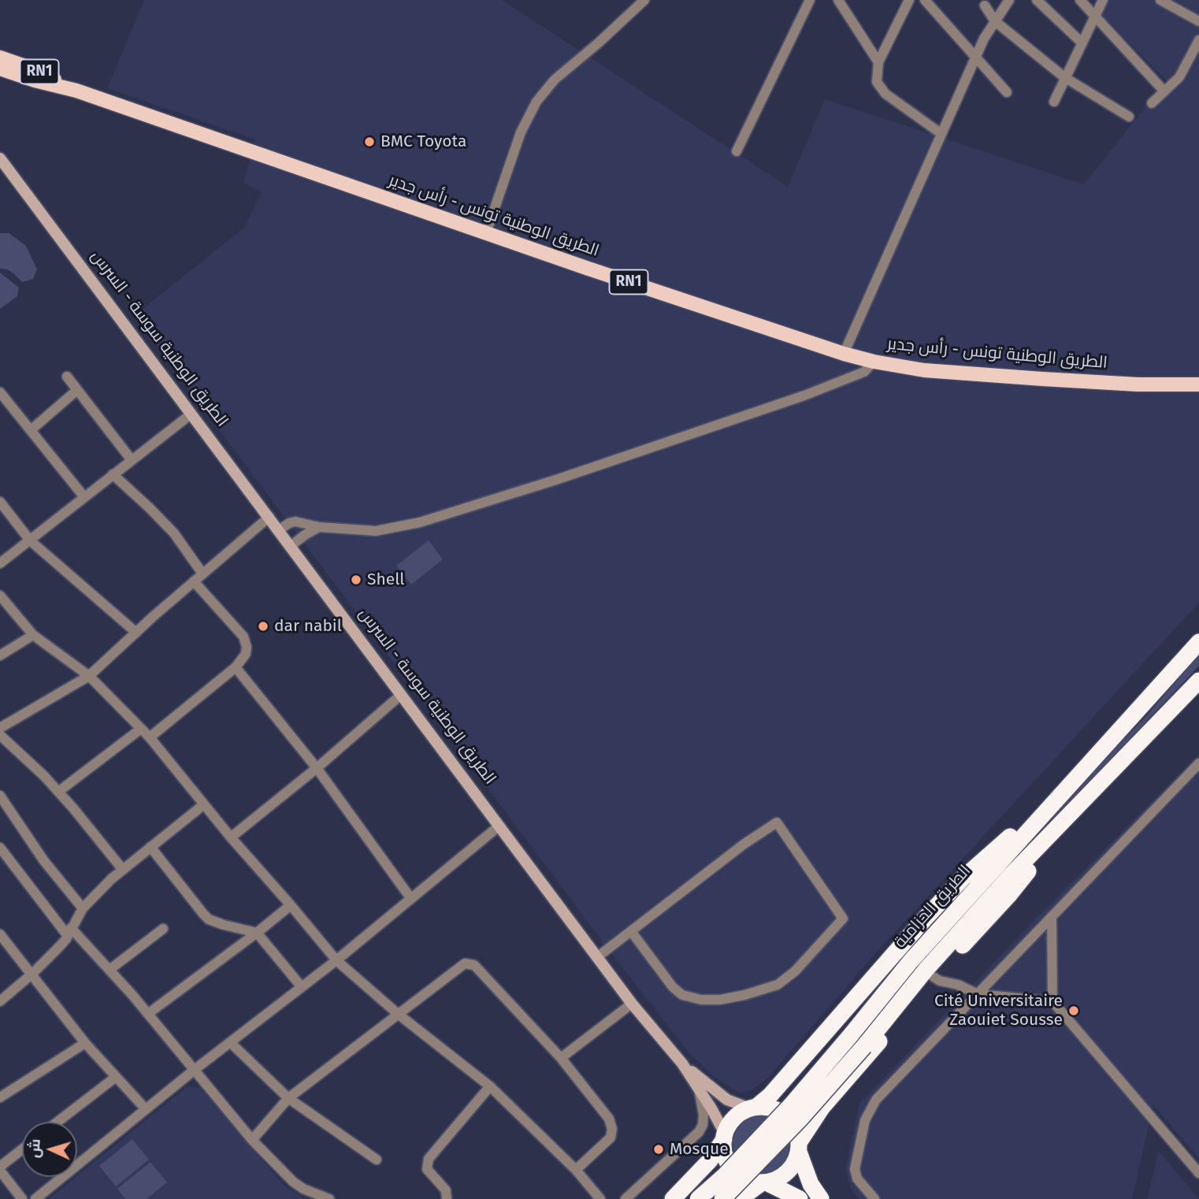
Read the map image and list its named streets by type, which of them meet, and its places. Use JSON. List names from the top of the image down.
{
  "streets": {
    "highway": ["الطريق الحزامية"],
    "main road": ["RN1", "الطريق الوطنية تونس - رأس جدير", "الطريق الوطنية سوسة - السرس"]
  },
  "places": [
    "BMC Toyota",
    "Shell",
    "dar nabil",
    "Cité Universitaire Zaouiet Sousse",
    "Mosque"
  ],
  "north": "left"
}
